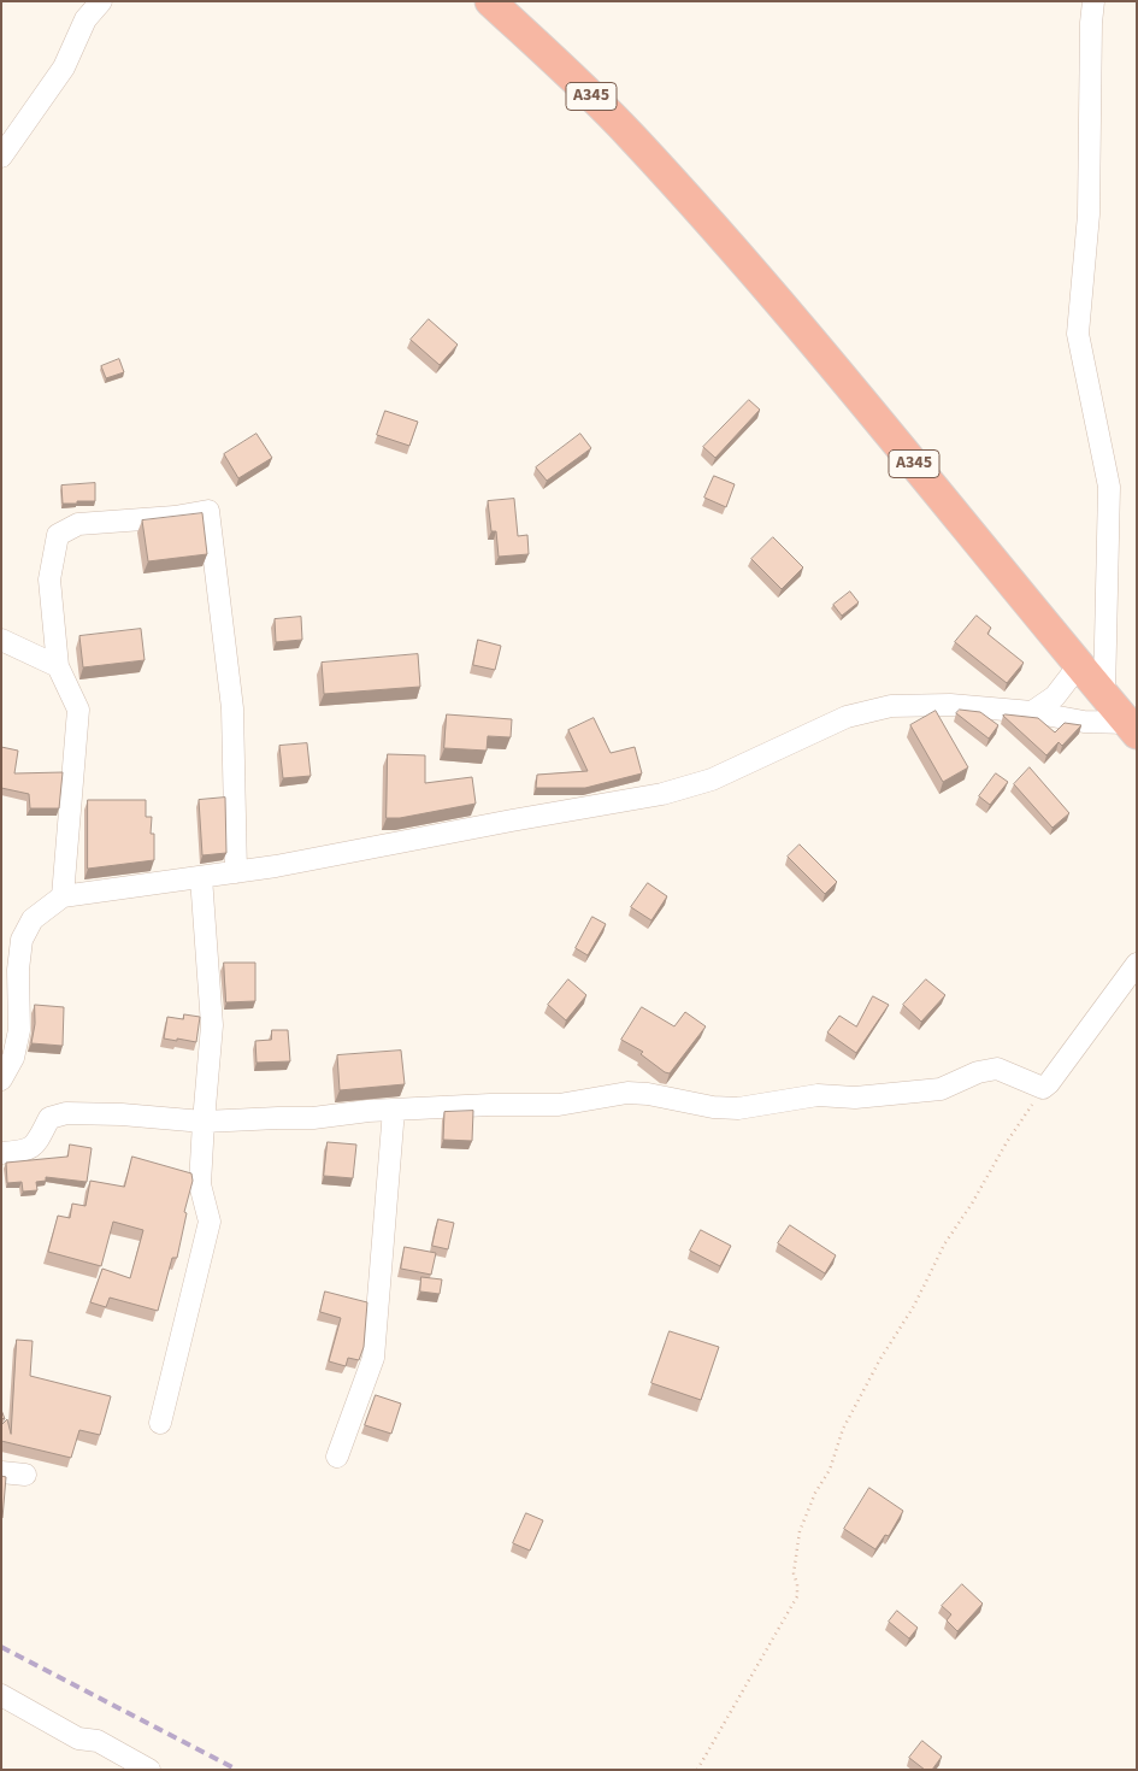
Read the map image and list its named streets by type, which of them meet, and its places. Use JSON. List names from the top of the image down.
{
  "streets": {
    "highway": ["A345"]
  }
}
